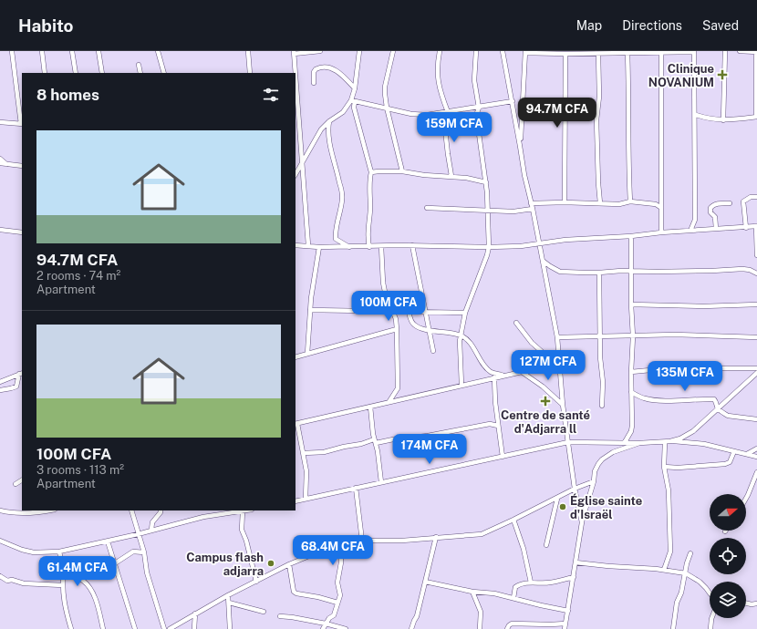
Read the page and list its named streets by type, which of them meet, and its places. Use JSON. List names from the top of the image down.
{
  "places": {
    "health": ["Clinique NOVANIUM", "Centre de santé d'Adjarra ll"],
    "other": ["Église sainte d'Israël", "Campus flash adjarra"]
  },
  "north": "right",
  "page": {
    "header": "Habito",
    "nav": ["Map", "Directions", "Saved"],
    "heading": "8 homes",
    "price": [
      "94.7M CFA",
      "159M CFA",
      "100M CFA",
      "127M CFA",
      "135M CFA",
      "174M CFA",
      "68.4M CFA",
      "61.4M CFA"
    ],
    "list": [
      {
        "name": "94.7M CFA",
        "note": "2 rooms · 74 m² · Apartment"
      },
      {
        "name": "100M CFA",
        "note": "3 rooms · 113 m² · Apartment"
      }
    ]
  }
}
